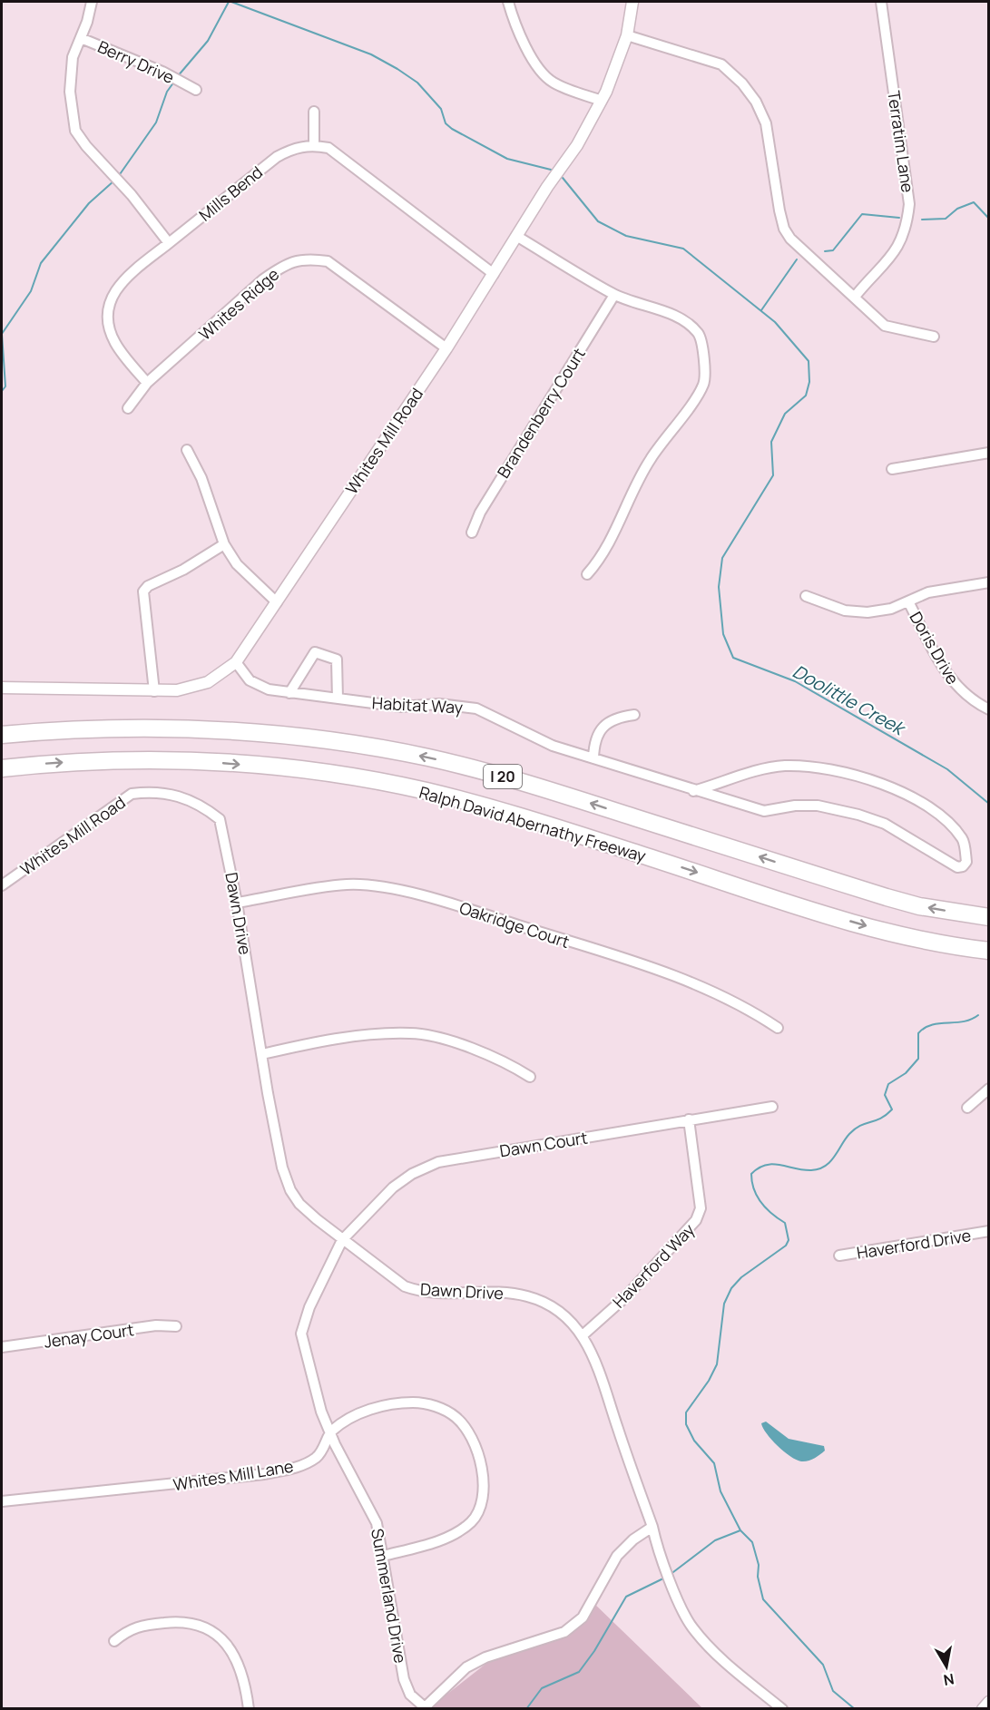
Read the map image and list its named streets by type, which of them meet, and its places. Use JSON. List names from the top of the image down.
{
  "streets": {
    "highway": ["I 20", "Ralph David Abernathy Freeway"],
    "street": [
      "Berry Drive",
      "Terratim Lane",
      "Mills Bend",
      "Whites Ridge",
      "Brandenberry Court",
      "Whites Mill Road",
      "Doris Drive",
      "Habitat Way",
      "Dawn Drive",
      "Oakridge Court",
      "Dawn Court",
      "Haverford Drive",
      "Haverford Way",
      "Jenay Court",
      "Whites Mill Lane",
      "Summerland Drive"
    ]
  },
  "crossings": [
    ["Whites Ridge", "Whites Mill Road"],
    ["Whites Mill Road", "Habitat Way"],
    ["Whites Mill Road", "Dawn Drive"],
    ["Dawn Drive", "Oakridge Court"],
    ["Dawn Drive", "Dawn Court"],
    ["Dawn Drive", "Haverford Way"],
    ["Dawn Drive", "Summerland Drive"],
    ["Dawn Court", "Haverford Way"],
    ["Dawn Court", "Summerland Drive"],
    ["Whites Mill Lane", "Summerland Drive"]
  ],
  "water": ["Doolittle Creek"],
  "north": "bottom"
}
